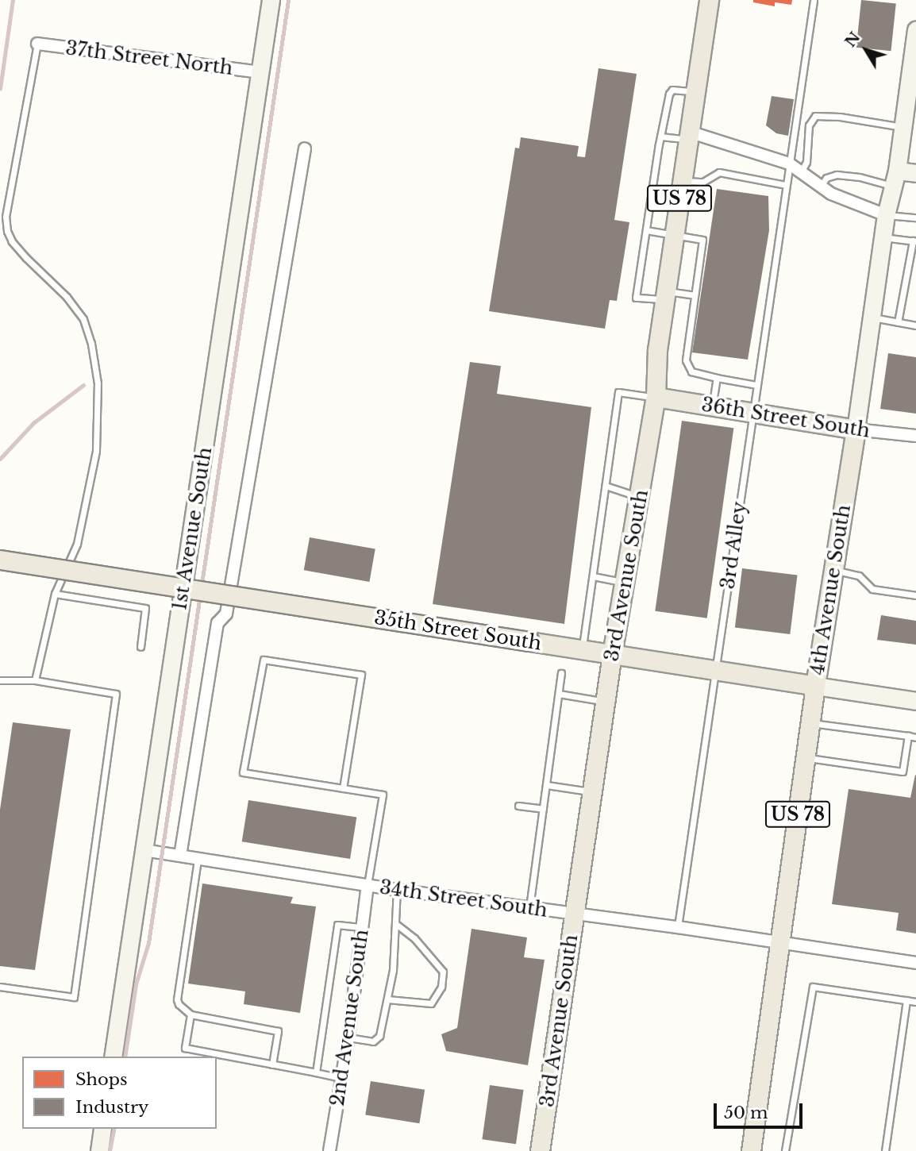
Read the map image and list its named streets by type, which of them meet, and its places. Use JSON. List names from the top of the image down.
{
  "streets": {
    "main road": [
      "US 78",
      "36th Street South",
      "3rd Avenue South",
      "4th Avenue South",
      "35th Street South"
    ],
    "street": [
      "37th Street North",
      "1st Avenue South",
      "34th Street South",
      "2nd Avenue South"
    ],
    "lane": ["3rd Alley"]
  },
  "crossings": [
    ["37th Street North", "1st Avenue South"],
    ["36th Street South", "3rd Alley"],
    ["36th Street South", "3rd Avenue South"],
    ["36th Street South", "4th Avenue South"],
    ["1st Avenue South", "34th Street South"],
    ["3rd Alley", "35th Street South"],
    ["3rd Alley", "34th Street South"],
    ["3rd Avenue South", "35th Street South"],
    ["3rd Avenue South", "34th Street South"],
    ["4th Avenue South", "35th Street South"],
    ["4th Avenue South", "34th Street South"],
    ["34th Street South", "2nd Avenue South"]
  ],
  "legend": ["Shops", "Industry"],
  "scale_bar": "50 m",
  "north": "top left"
}
